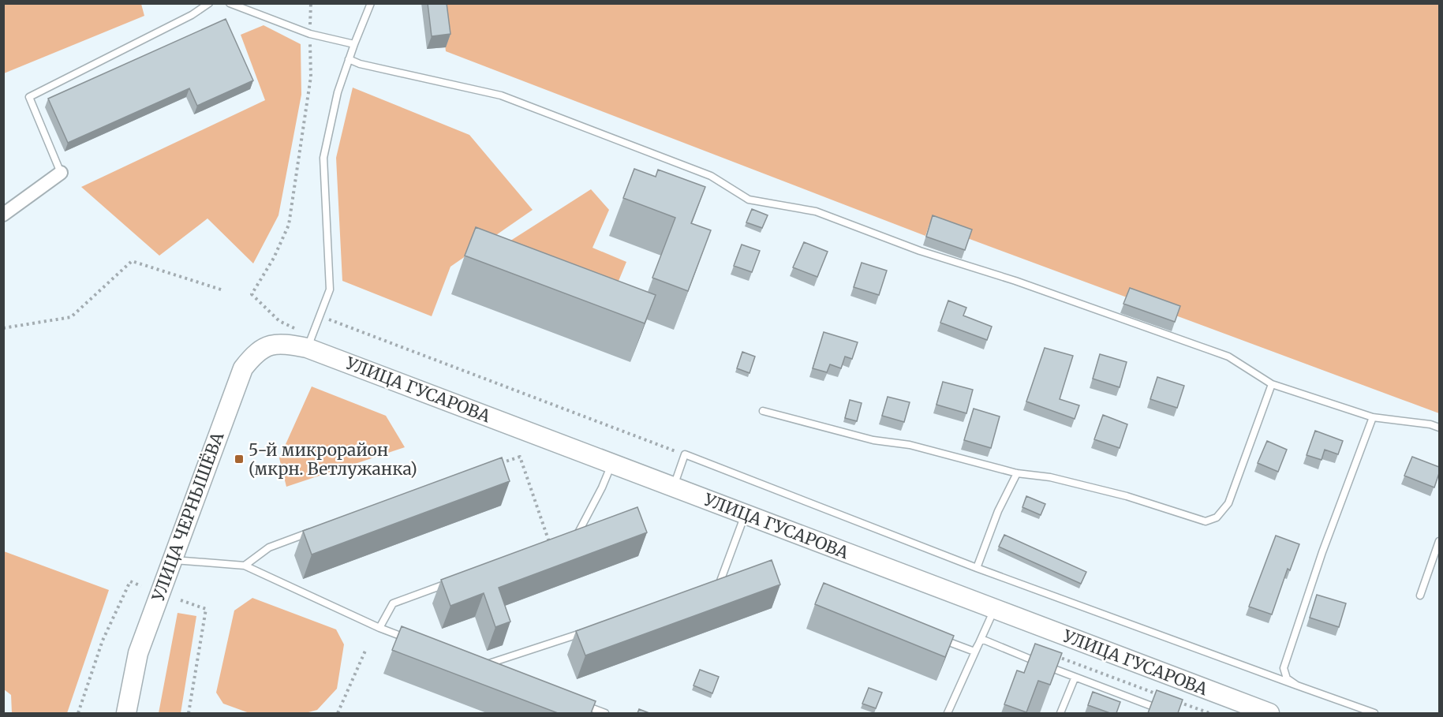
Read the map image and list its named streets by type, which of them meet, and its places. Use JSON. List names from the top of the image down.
{
  "streets": {
    "street": ["УЛИЦА ГУСАРОВА", "УЛИЦА ЧЕРНЫШЁВА"]
  },
  "crossings": [
    ["УЛИЦА ГУСАРОВА", "УЛИЦА ЧЕРНЫШЁВА"]
  ],
  "places": {
    "transit": ["5-й микрорайон (мкрн. Ветлужанка)"]
  }
}
